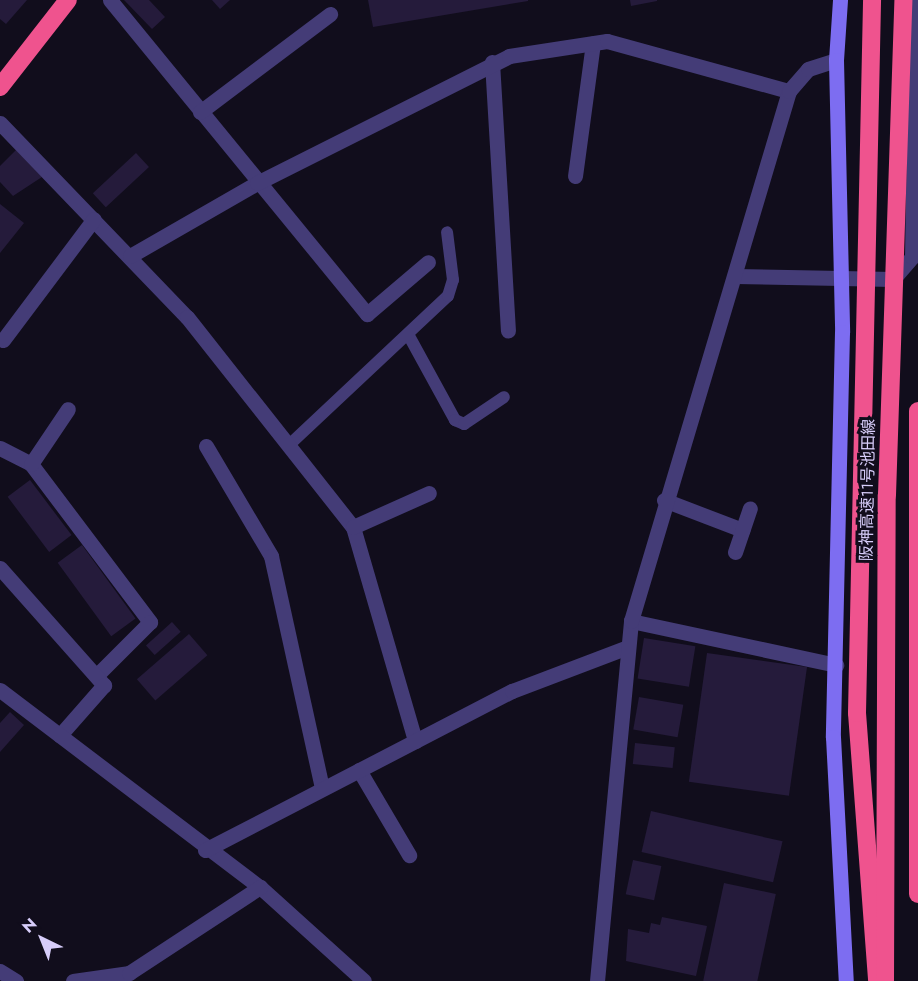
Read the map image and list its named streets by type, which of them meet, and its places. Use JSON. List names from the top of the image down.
{
  "streets": {
    "highway": ["阪神高速11号池田線"]
  },
  "north": "top left"
}
